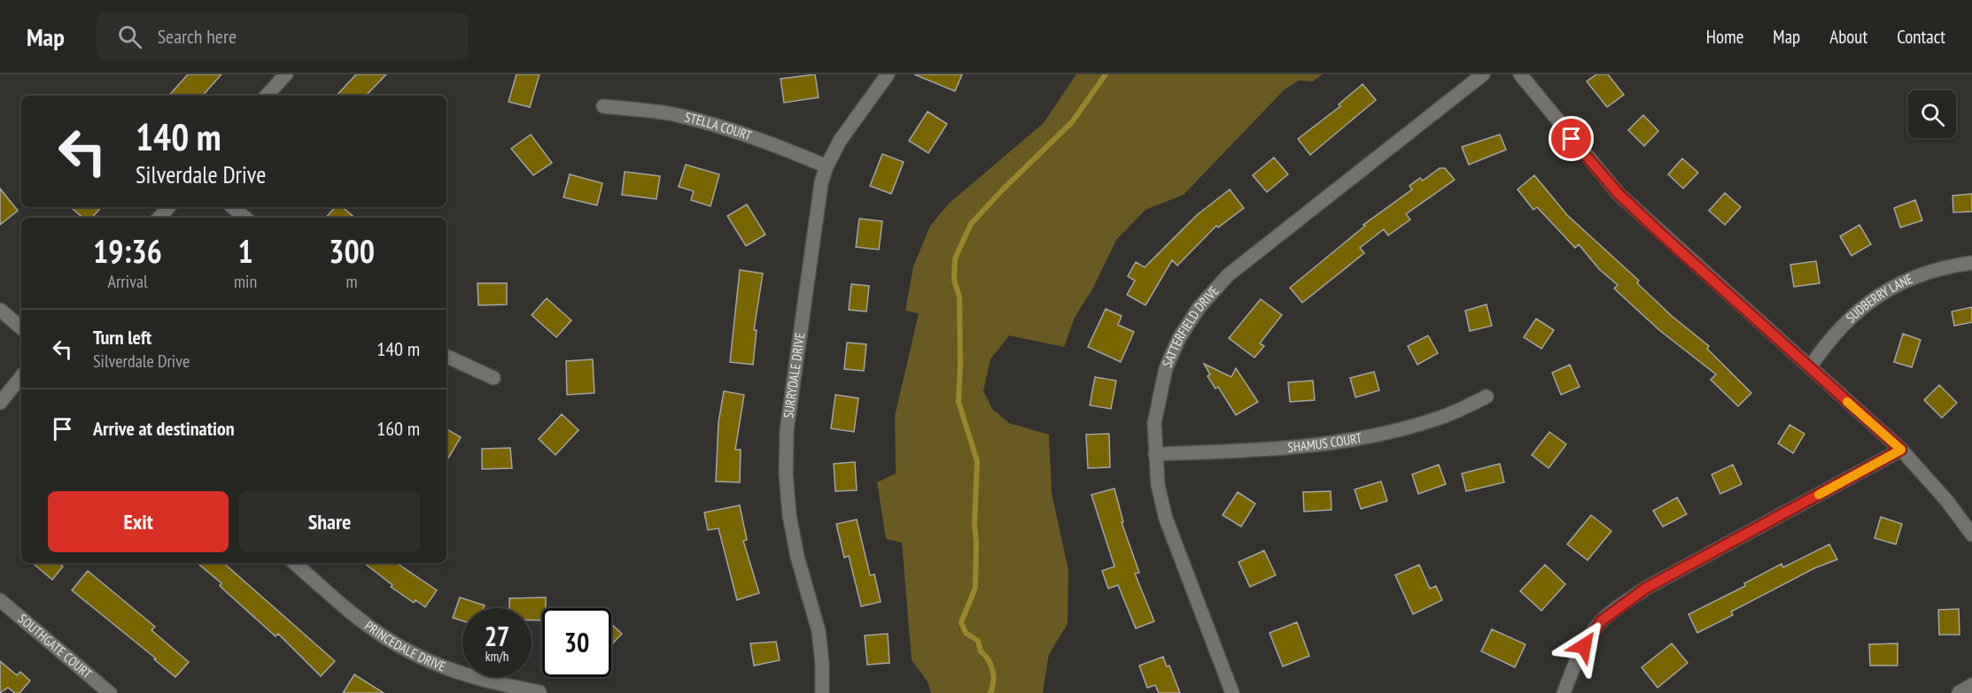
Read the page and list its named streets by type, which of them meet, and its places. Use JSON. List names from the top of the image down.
{
  "streets": {
    "street": [
      "STELLA COURT",
      "SUDBERRY LANE",
      "SATTERFIELD DRIVE",
      "SURRYDALE DRIVE",
      "SHAMUS COURT",
      "PRINCEDALE DRIVE",
      "SOUTHGATE COURT"
    ]
  },
  "crossings": [
    ["STELLA COURT", "SURRYDALE DRIVE"],
    ["SATTERFIELD DRIVE", "SHAMUS COURT"]
  ],
  "page": {
    "header": "Map",
    "search": "Search here",
    "nav": [
      "Home",
      "Map",
      "About",
      "Contact"
    ],
    "turn": ["140 m", "Silverdale Drive"],
    "eta": [
      "19:36",
      "Arrival",
      "1",
      "min",
      "300",
      "m"
    ],
    "list": [
      {
        "name": "Turn left",
        "note": "Silverdale Drive",
        "value": "140 m"
      },
      {
        "name": "Arrive at destination",
        "value": "160 m"
      }
    ],
    "buttons": ["Exit", "Share"],
    "speed": "27 km/h",
    "limit": "30"
  }
}
